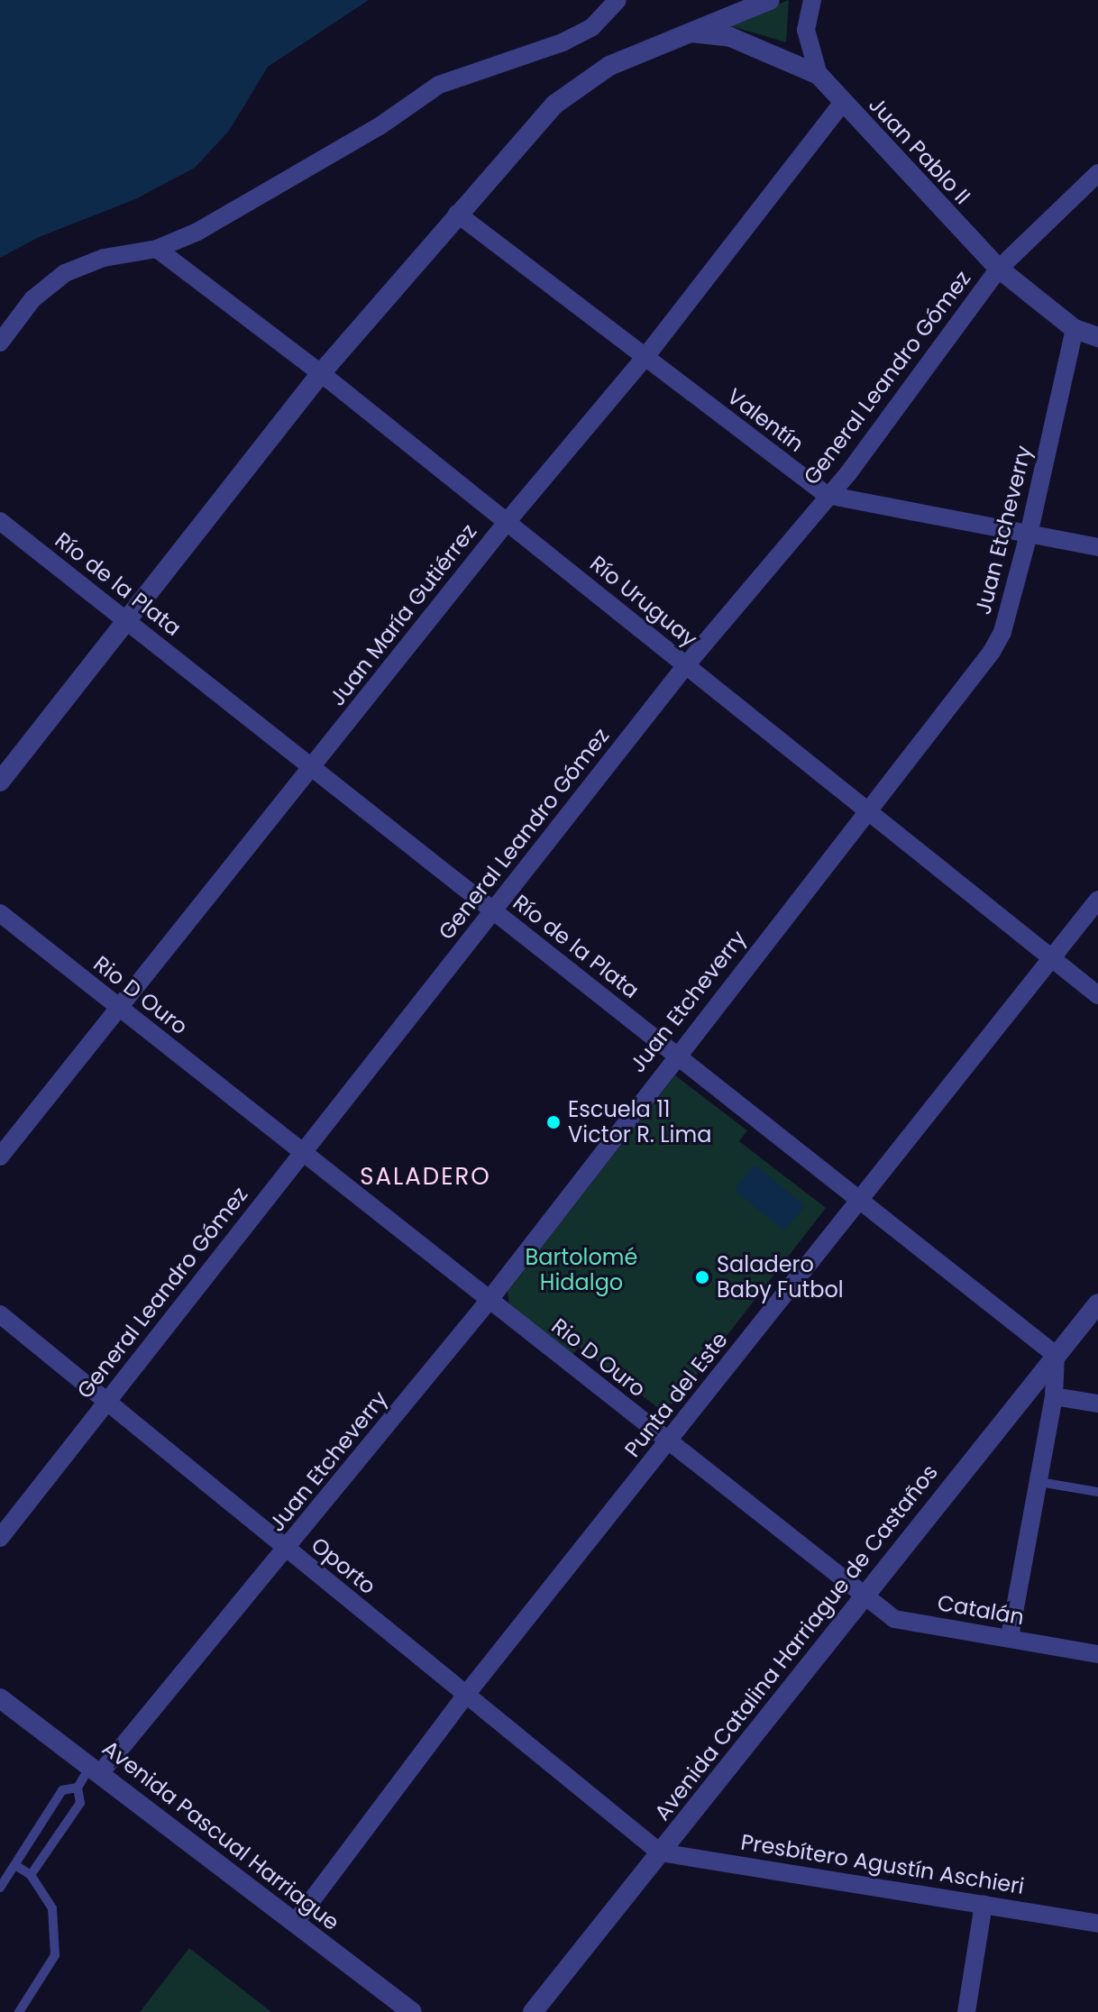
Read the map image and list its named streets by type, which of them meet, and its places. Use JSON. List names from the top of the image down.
{
  "streets": {
    "street": [
      "Juan Pablo II",
      "General Leandro Gómez",
      "Valentín",
      "Juan Etcheverry",
      "Río de la Plata",
      "Río Uruguay",
      "Juan María Gutiérrez",
      "Rio D Ouro",
      "Punta del Este",
      "Oporto",
      "Catalán",
      "Avenida Catalina Harriague de Castaños",
      "Avenida Pascual Harriague",
      "Presbítero Agustín Aschieri"
    ]
  },
  "crossings": [
    ["Juan Pablo II", "General Leandro Gómez"],
    ["Juan Pablo II", "Juan Etcheverry"],
    ["Juan Pablo II", "Juan María Gutiérrez"],
    ["General Leandro Gómez", "Valentín"],
    ["General Leandro Gómez", "Río de la Plata"],
    ["General Leandro Gómez", "Río Uruguay"],
    ["General Leandro Gómez", "Rio D Ouro"],
    ["General Leandro Gómez", "Oporto"],
    ["Valentín", "Juan Etcheverry"],
    ["Valentín", "Juan María Gutiérrez"],
    ["Juan Etcheverry", "Río de la Plata"],
    ["Juan Etcheverry", "Río Uruguay"],
    ["Juan Etcheverry", "Rio D Ouro"],
    ["Juan Etcheverry", "Oporto"],
    ["Juan Etcheverry", "Avenida Pascual Harriague"],
    ["Río de la Plata", "Juan María Gutiérrez"],
    ["Río de la Plata", "Punta del Este"],
    ["Río de la Plata", "Avenida Catalina Harriague de Castaños"],
    ["Río Uruguay", "Juan María Gutiérrez"],
    ["Río Uruguay", "Punta del Este"],
    ["Juan María Gutiérrez", "Rio D Ouro"],
    ["Rio D Ouro", "Punta del Este"],
    ["Rio D Ouro", "Catalán"],
    ["Rio D Ouro", "Avenida Catalina Harriague de Castaños"],
    ["Punta del Este", "Oporto"],
    ["Punta del Este", "Avenida Pascual Harriague"],
    ["Oporto", "Avenida Catalina Harriague de Castaños"],
    ["Oporto", "Presbítero Agustín Aschieri"],
    ["Catalán", "Avenida Catalina Harriague de Castaños"],
    ["Avenida Catalina Harriague de Castaños", "Presbítero Agustín Aschieri"]
  ],
  "districts": ["SALADERO"],
  "parks": ["Bartolomé Hidalgo"],
  "places": ["Escuela 11 Victor R. Lima", "Saladero Baby Futbol"]
}
